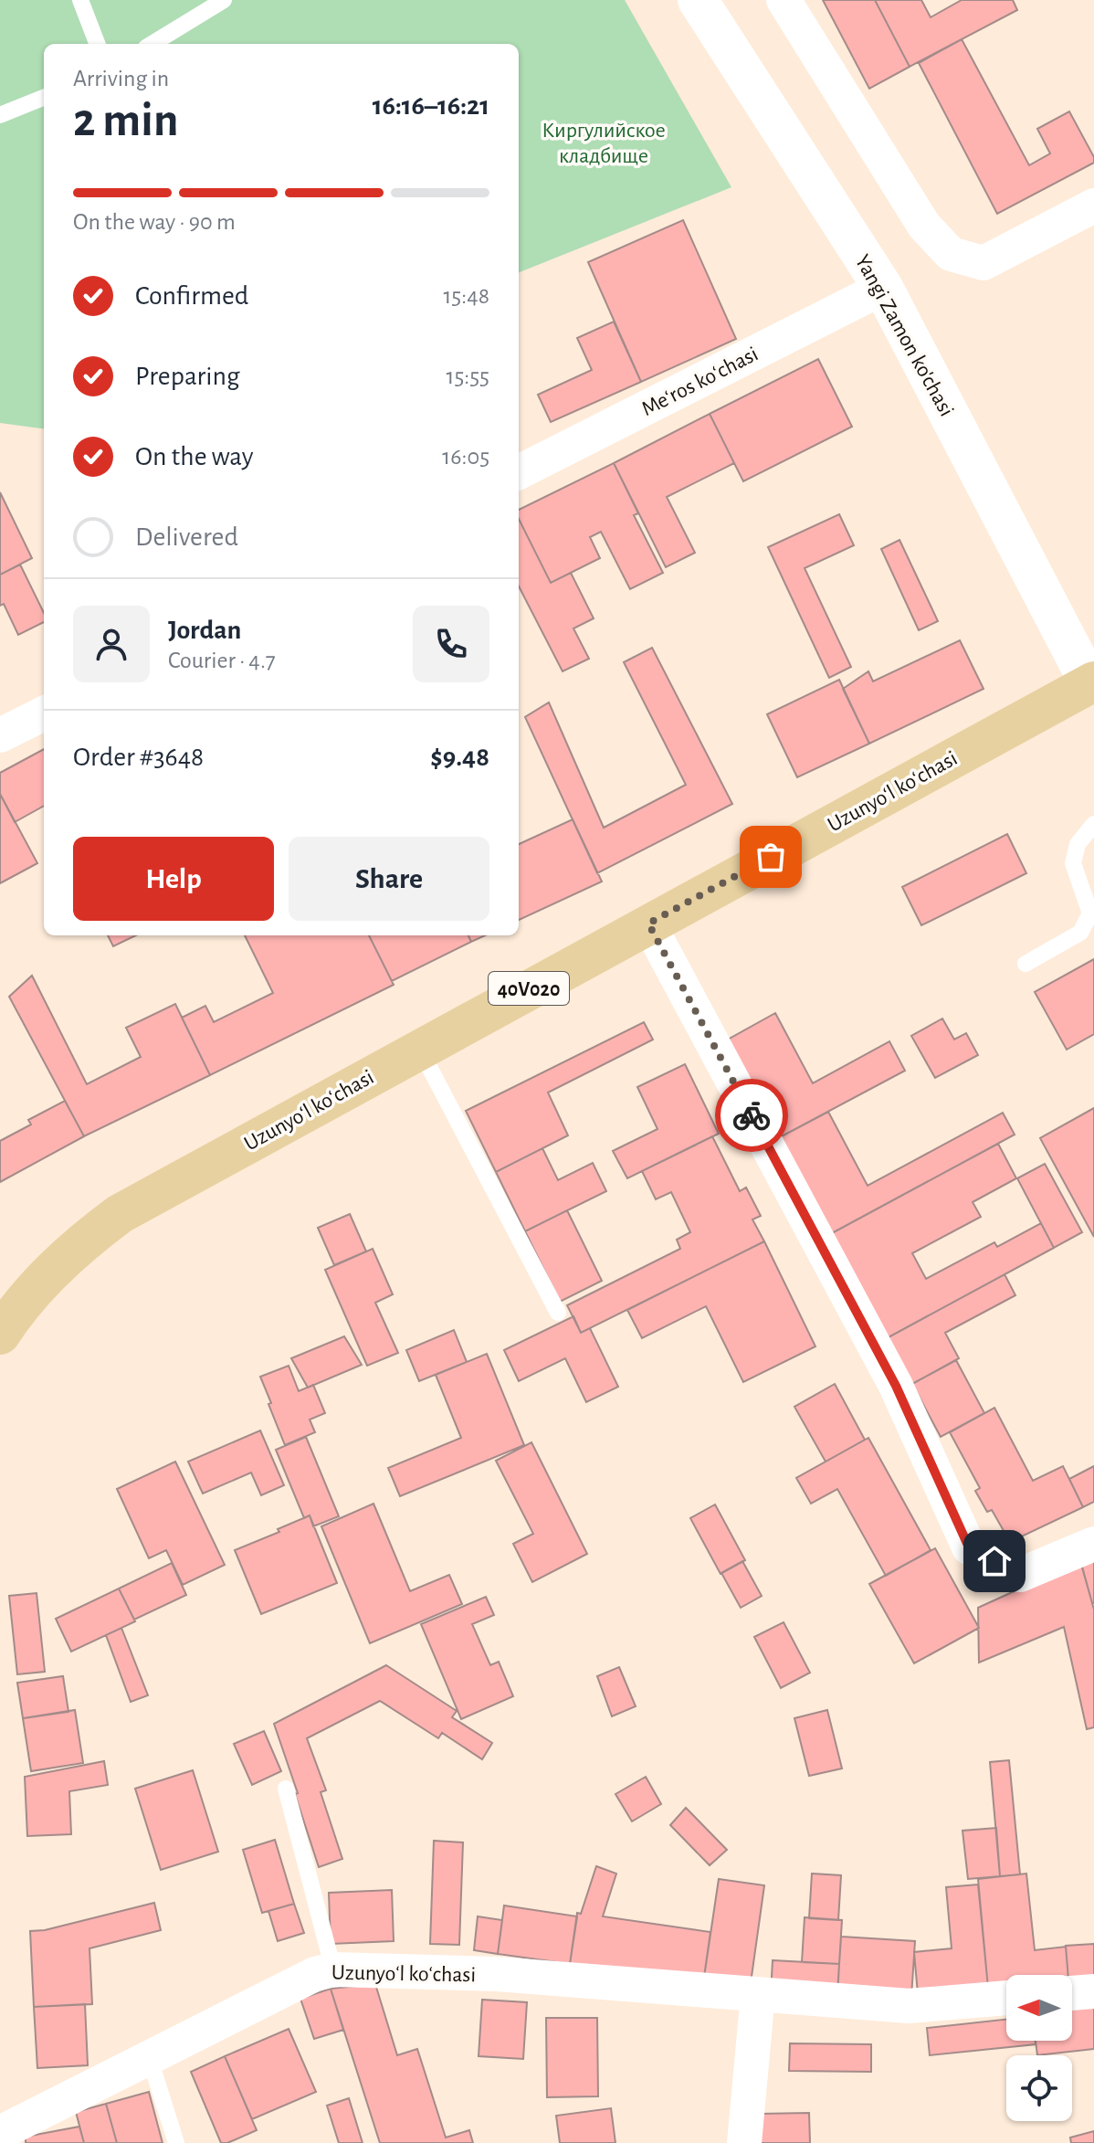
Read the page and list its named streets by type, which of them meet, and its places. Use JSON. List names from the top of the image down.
{
  "streets": {
    "main road": ["Uzunyoʻl koʻchasi", "40V020"],
    "street": ["Yangi Zamon ko'chasi", "Meʻros koʻchasi"]
  },
  "crossings": [
    ["Yangi Zamon ko'chasi", "Meʻros koʻchasi"],
    ["Yangi Zamon ko'chasi", "Uzunyoʻl koʻchasi"]
  ],
  "parks": ["Киргулийское кладбище"],
  "north": "left",
  "page": {
    "heading": ["2 min", "Arriving in", "16:16–16:21"],
    "panel": [
      "Jordan",
      "Courier · 4.7",
      "Order #3648",
      "$9.48"
    ],
    "bar": "On the way · 90 m",
    "list": [
      ["Confirmed", "15:48"],
      ["Preparing", "15:55"],
      ["On the way", "16:05"],
      "Delivered"
    ],
    "buttons": ["Help", "Share"]
  }
}
